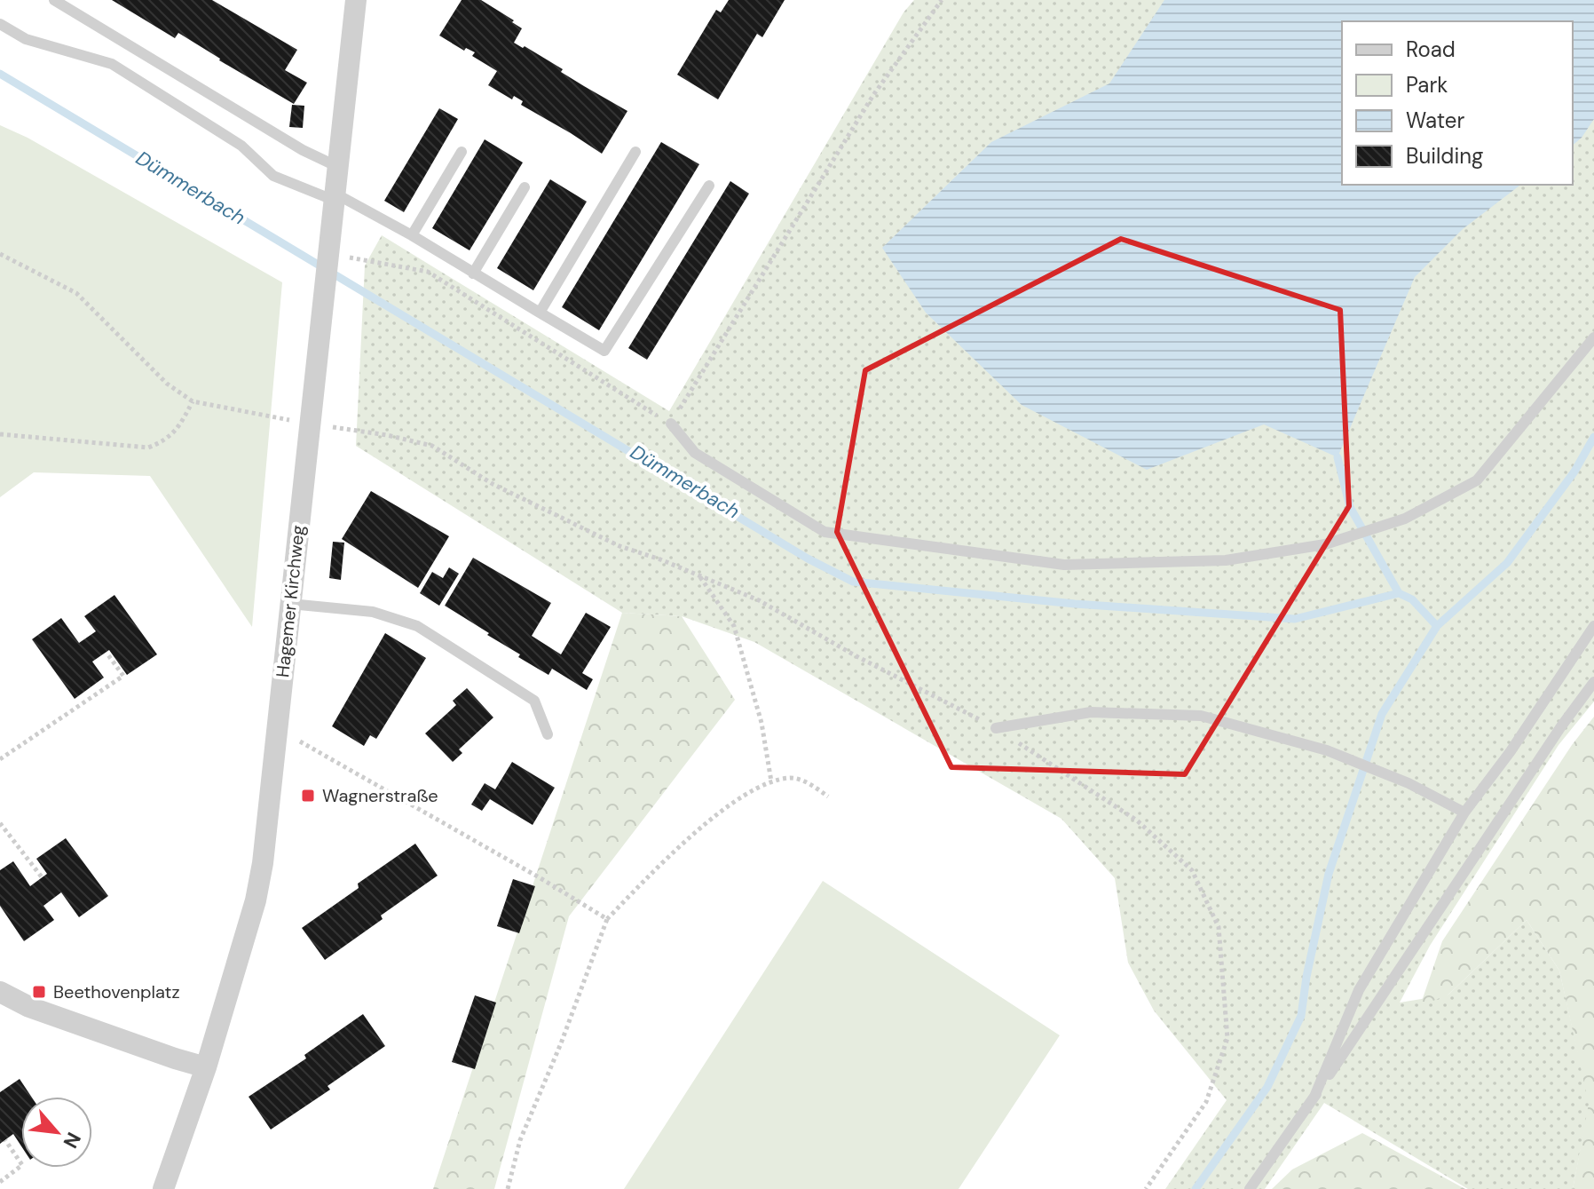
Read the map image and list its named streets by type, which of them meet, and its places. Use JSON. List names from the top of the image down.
{
  "streets": {
    "street": ["Hagemer Kirchweg"]
  },
  "water": ["Dümmerbach"],
  "places": {
    "transit": ["Wagnerstraße", "Beethovenplatz"]
  },
  "legend": [
    "Road",
    "Park",
    "Water",
    "Building"
  ],
  "north": "bottom right"
}
